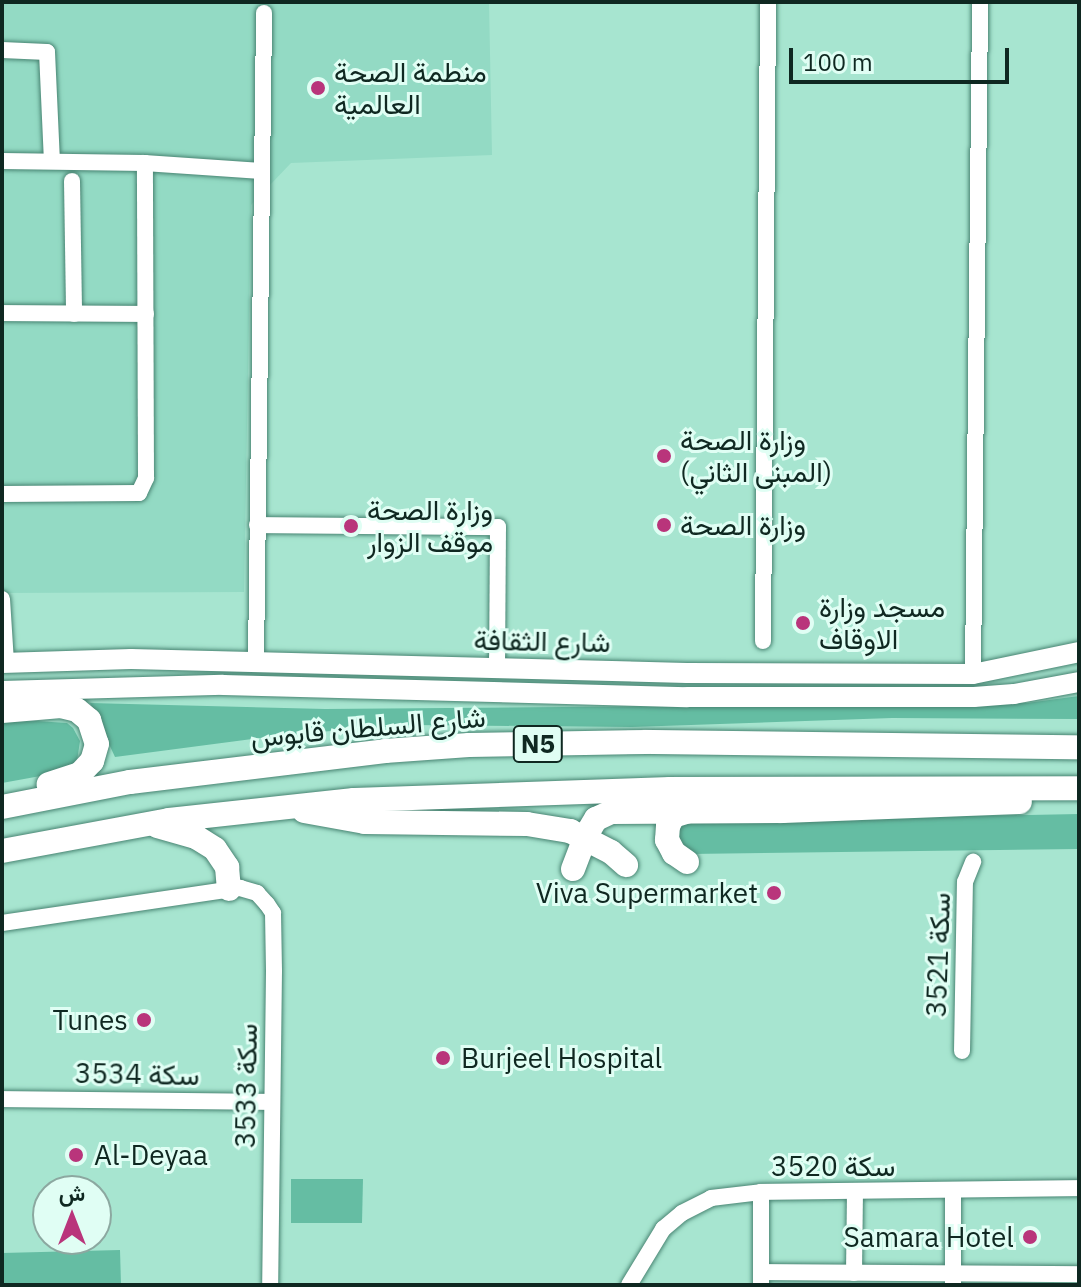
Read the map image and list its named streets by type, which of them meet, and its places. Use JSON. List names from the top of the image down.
{
  "streets": {
    "highway": ["شارع السلطان قابوس", "N5"],
    "main road": ["شارع الثقافة"],
    "street": [
      "سكة 3521",
      "سكة 3534",
      "سكة 3533",
      "سكة 3520"
    ]
  },
  "crossings": [
    ["سكة 3534", "سكة 3533"]
  ],
  "places": [
    "منطمة الصحة العالمية",
    "وزارة الصحة (المبنى الثاني)",
    "وزارة الصحة",
    "وزارة الصحة موقف الزوار",
    "مسجد وزارة الاوقاف",
    "Viva Supermarket",
    "Tunes",
    "Burjeel Hospital",
    "Al-Deyaa",
    "Samara Hotel"
  ],
  "scale_bar": "100 m",
  "north": "top"
}
